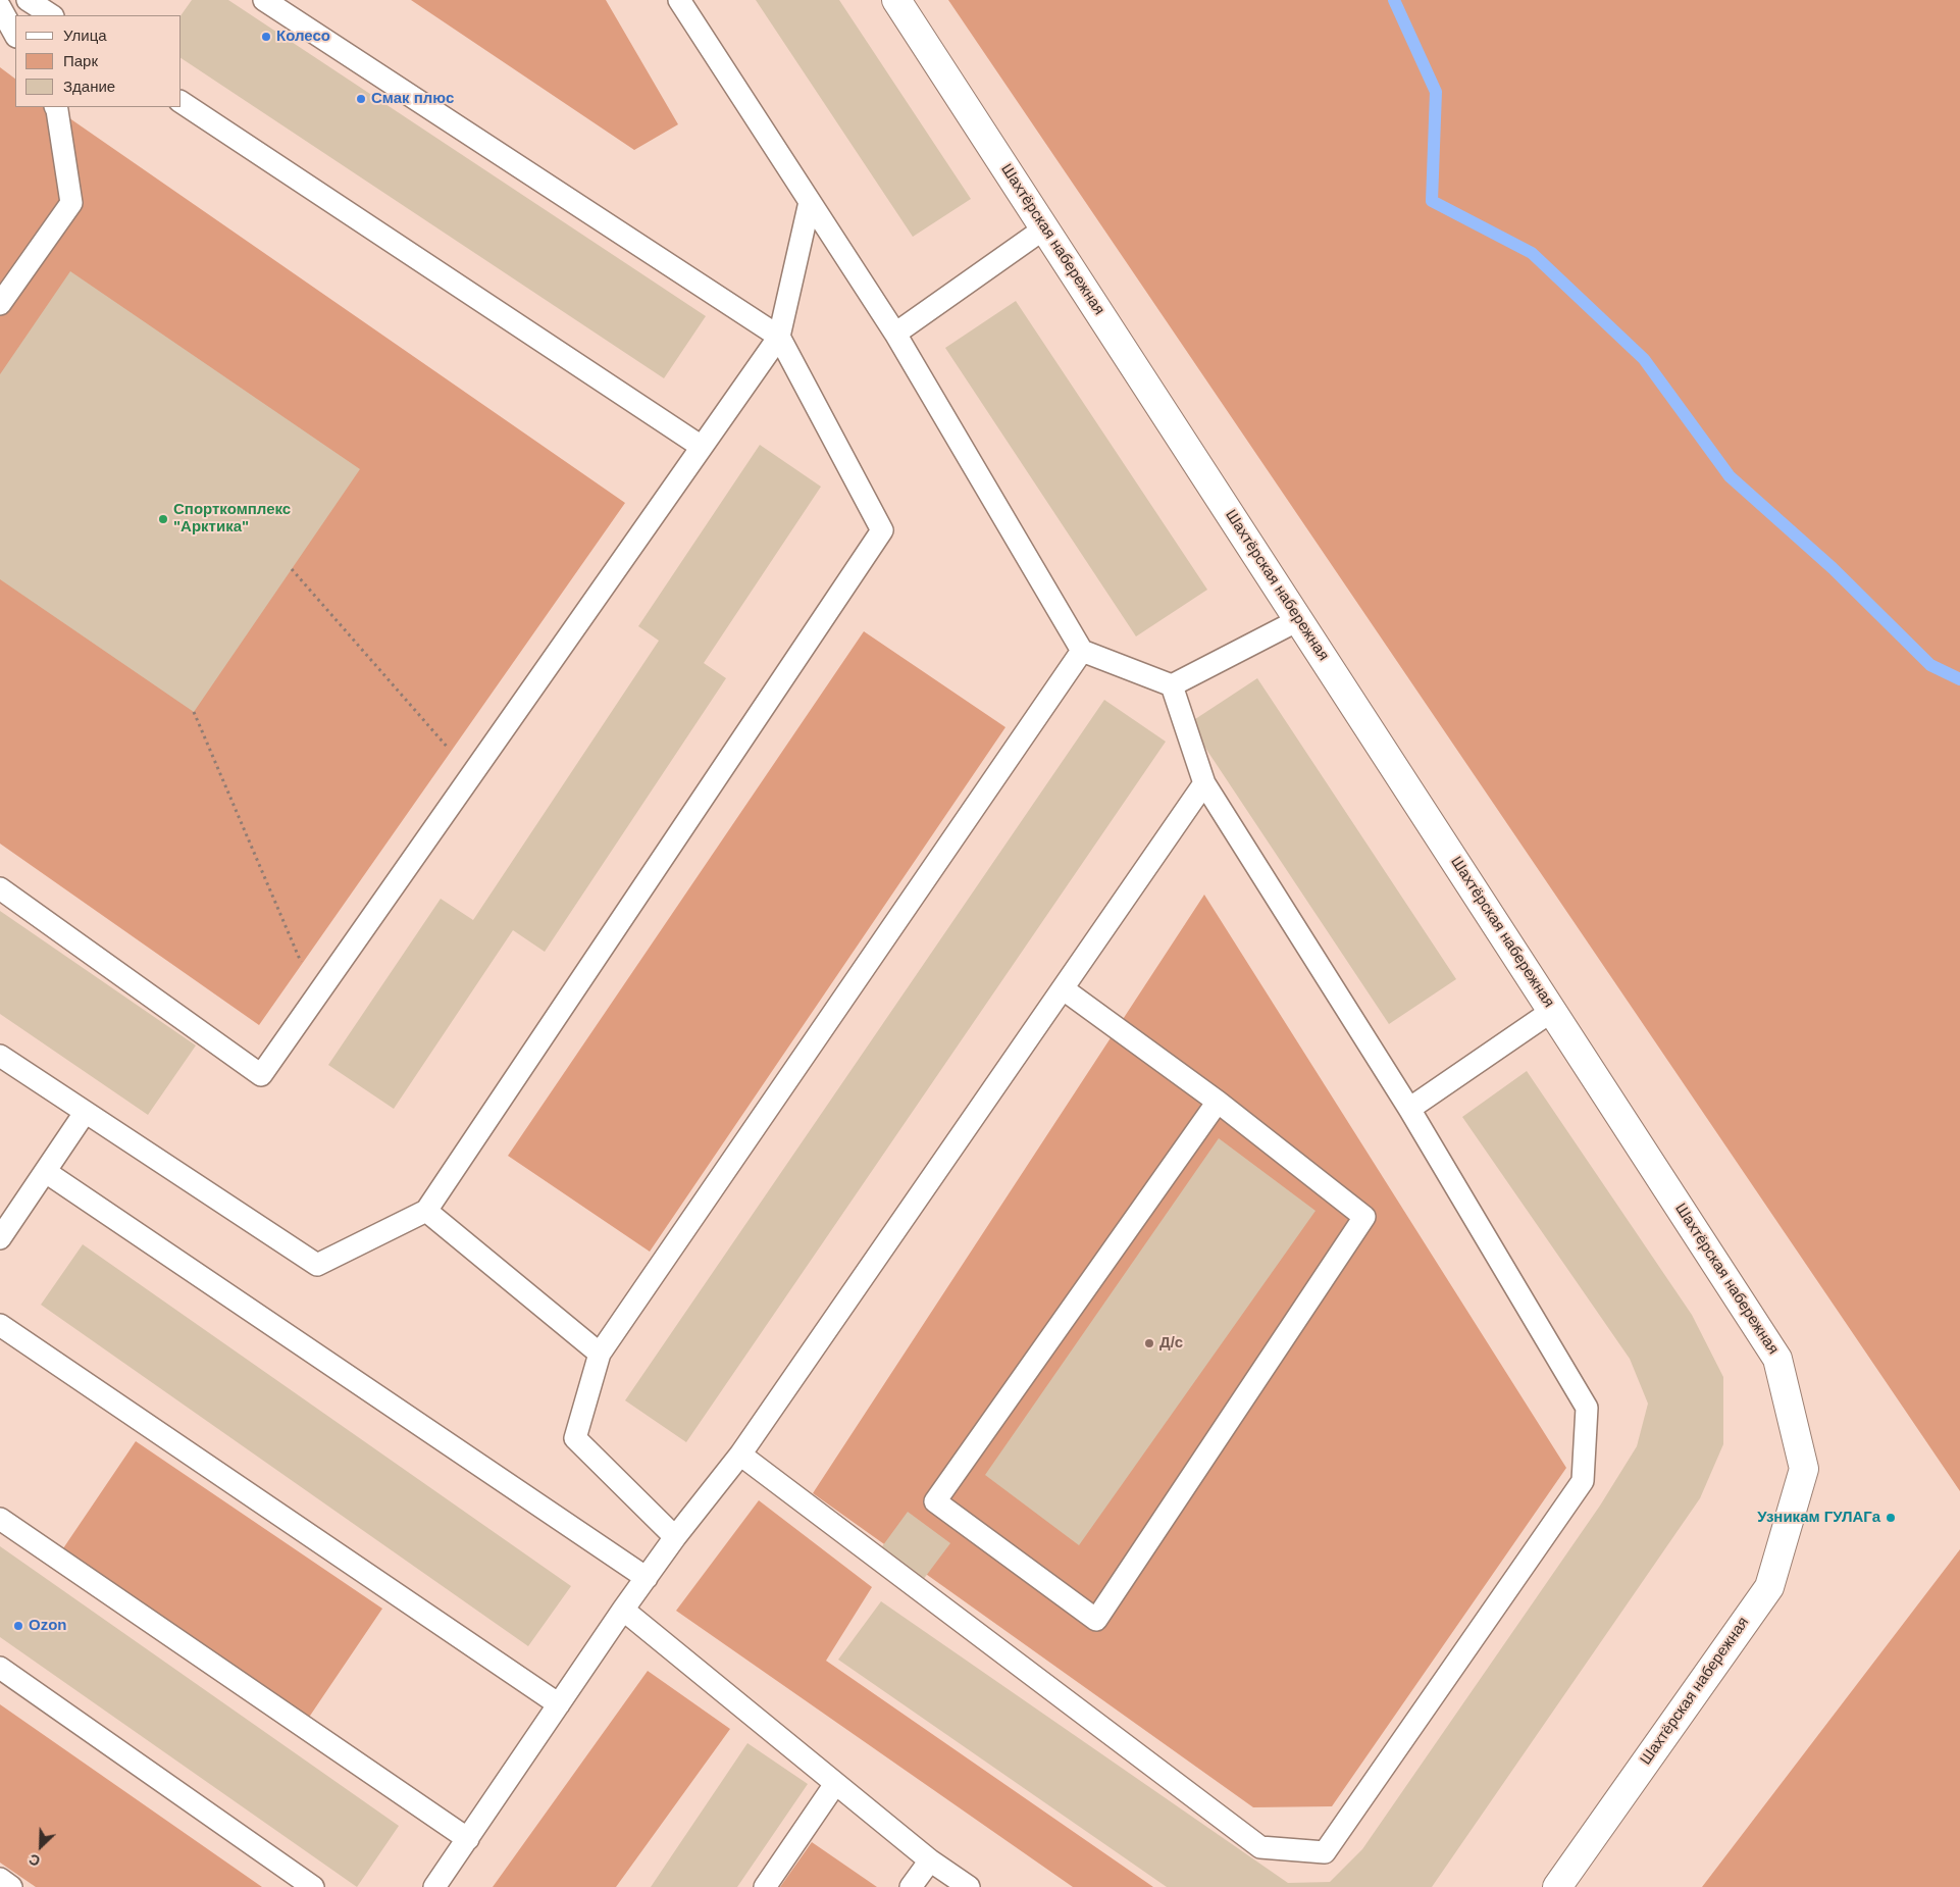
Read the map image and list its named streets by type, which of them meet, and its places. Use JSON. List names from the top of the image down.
{
  "streets": {
    "street": ["Шахтёрская набережная"]
  },
  "places": [
    "Колесо",
    "Смак плюс",
    "Спорткомплекс \"Арктика\"",
    "Д/с",
    "Узникам ГУЛАГа",
    "Ozon"
  ],
  "legend": ["Улица", "Парк", "Здание"],
  "north": "bottom left"
}
